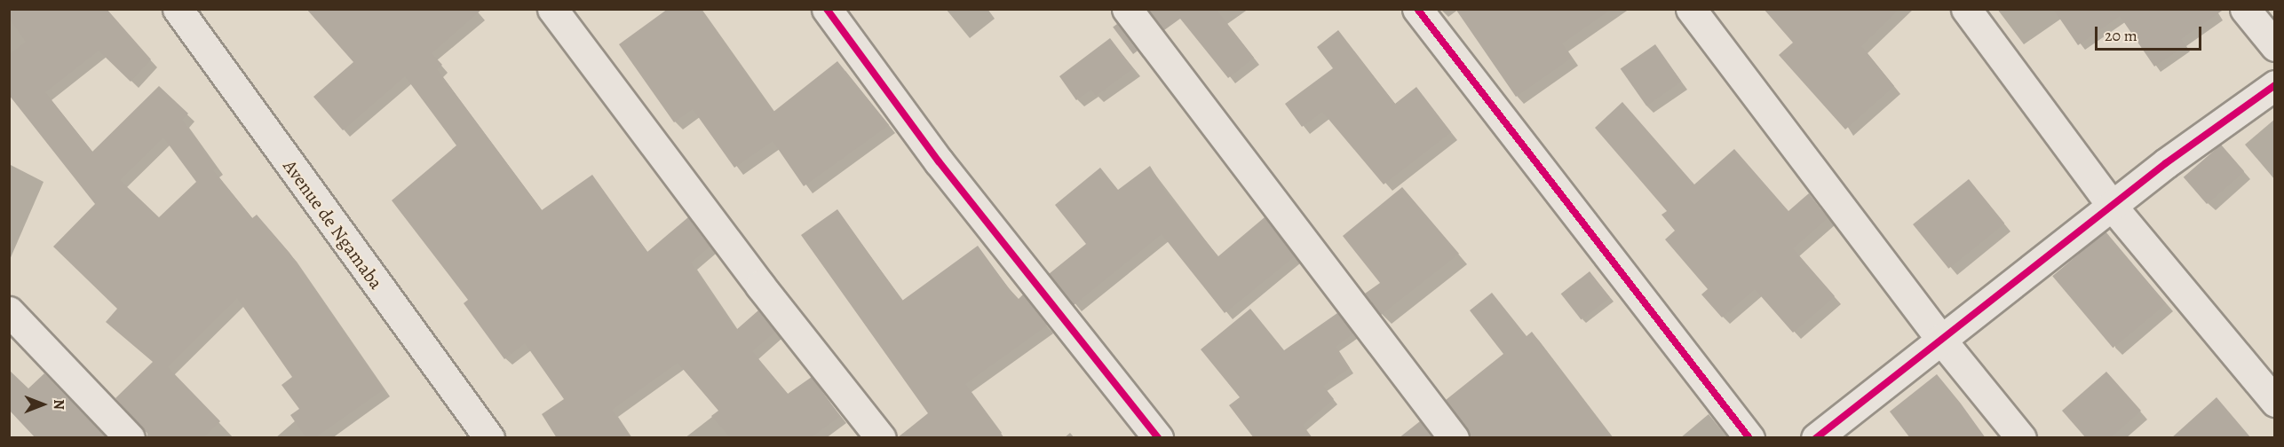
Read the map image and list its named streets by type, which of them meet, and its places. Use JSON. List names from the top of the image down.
{
  "streets": {
    "street": ["Avenue de Ngamaba"]
  },
  "scale_bar": "20 m",
  "north": "right"
}
